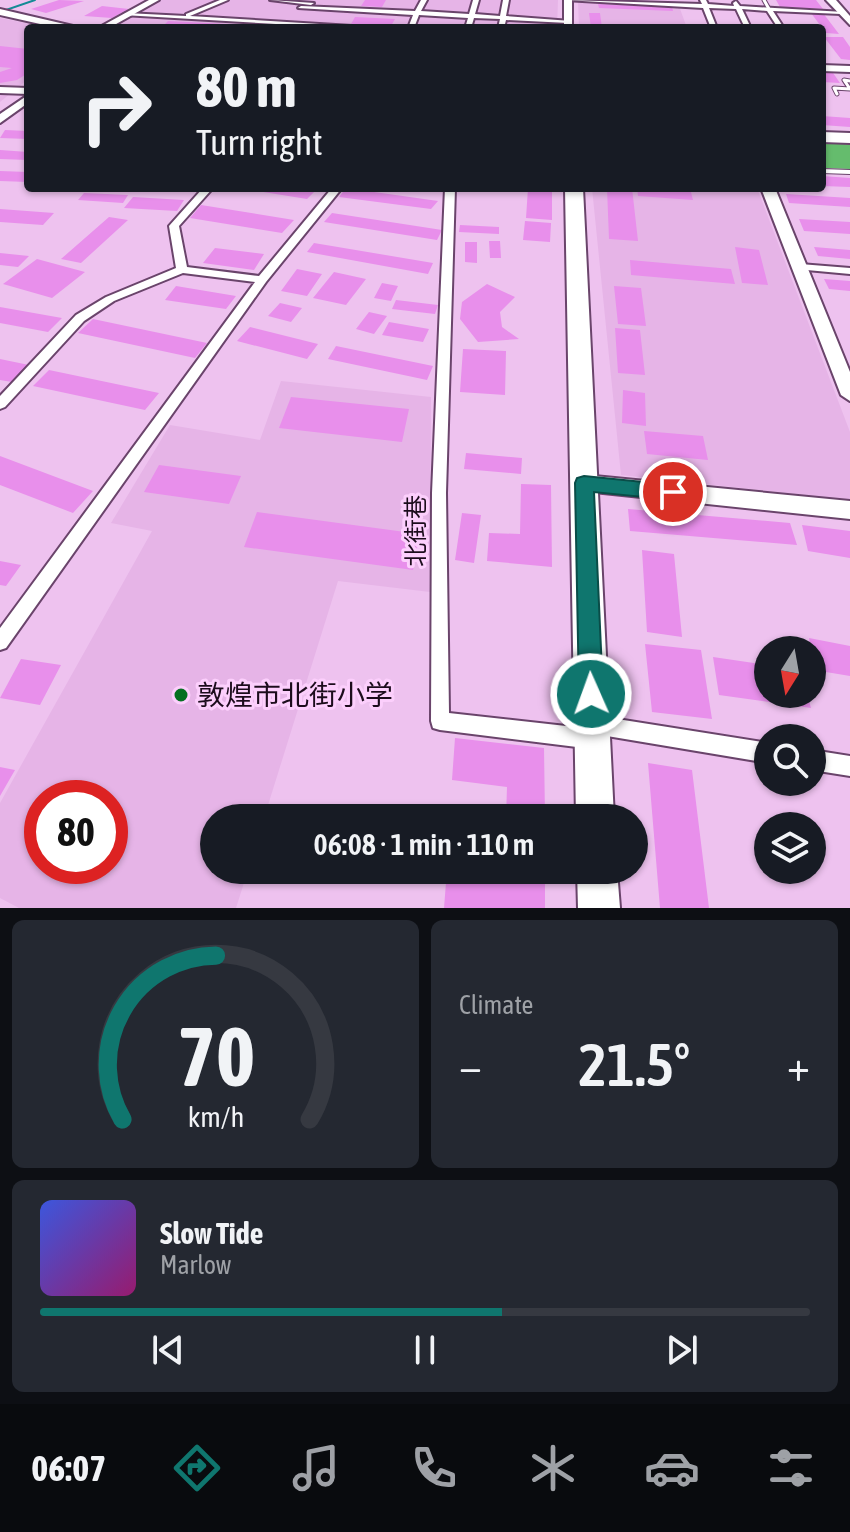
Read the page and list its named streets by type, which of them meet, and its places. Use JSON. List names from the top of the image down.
{
  "streets": {
    "street": ["北街巷"]
  },
  "places": ["敦煌市北街小学"],
  "north": "bottom",
  "page": {
    "turn": ["80 m", "Turn right"],
    "limit": "80",
    "trip": "06:08 · 1 min · 110 m",
    "tile": "Climate",
    "heat": ["−", "21.5°", "+"],
    "song": ["Slow Tide", "Marlow"],
    "tabs": "06:07",
    "gauge": ["70", "km/h"]
  }
}
